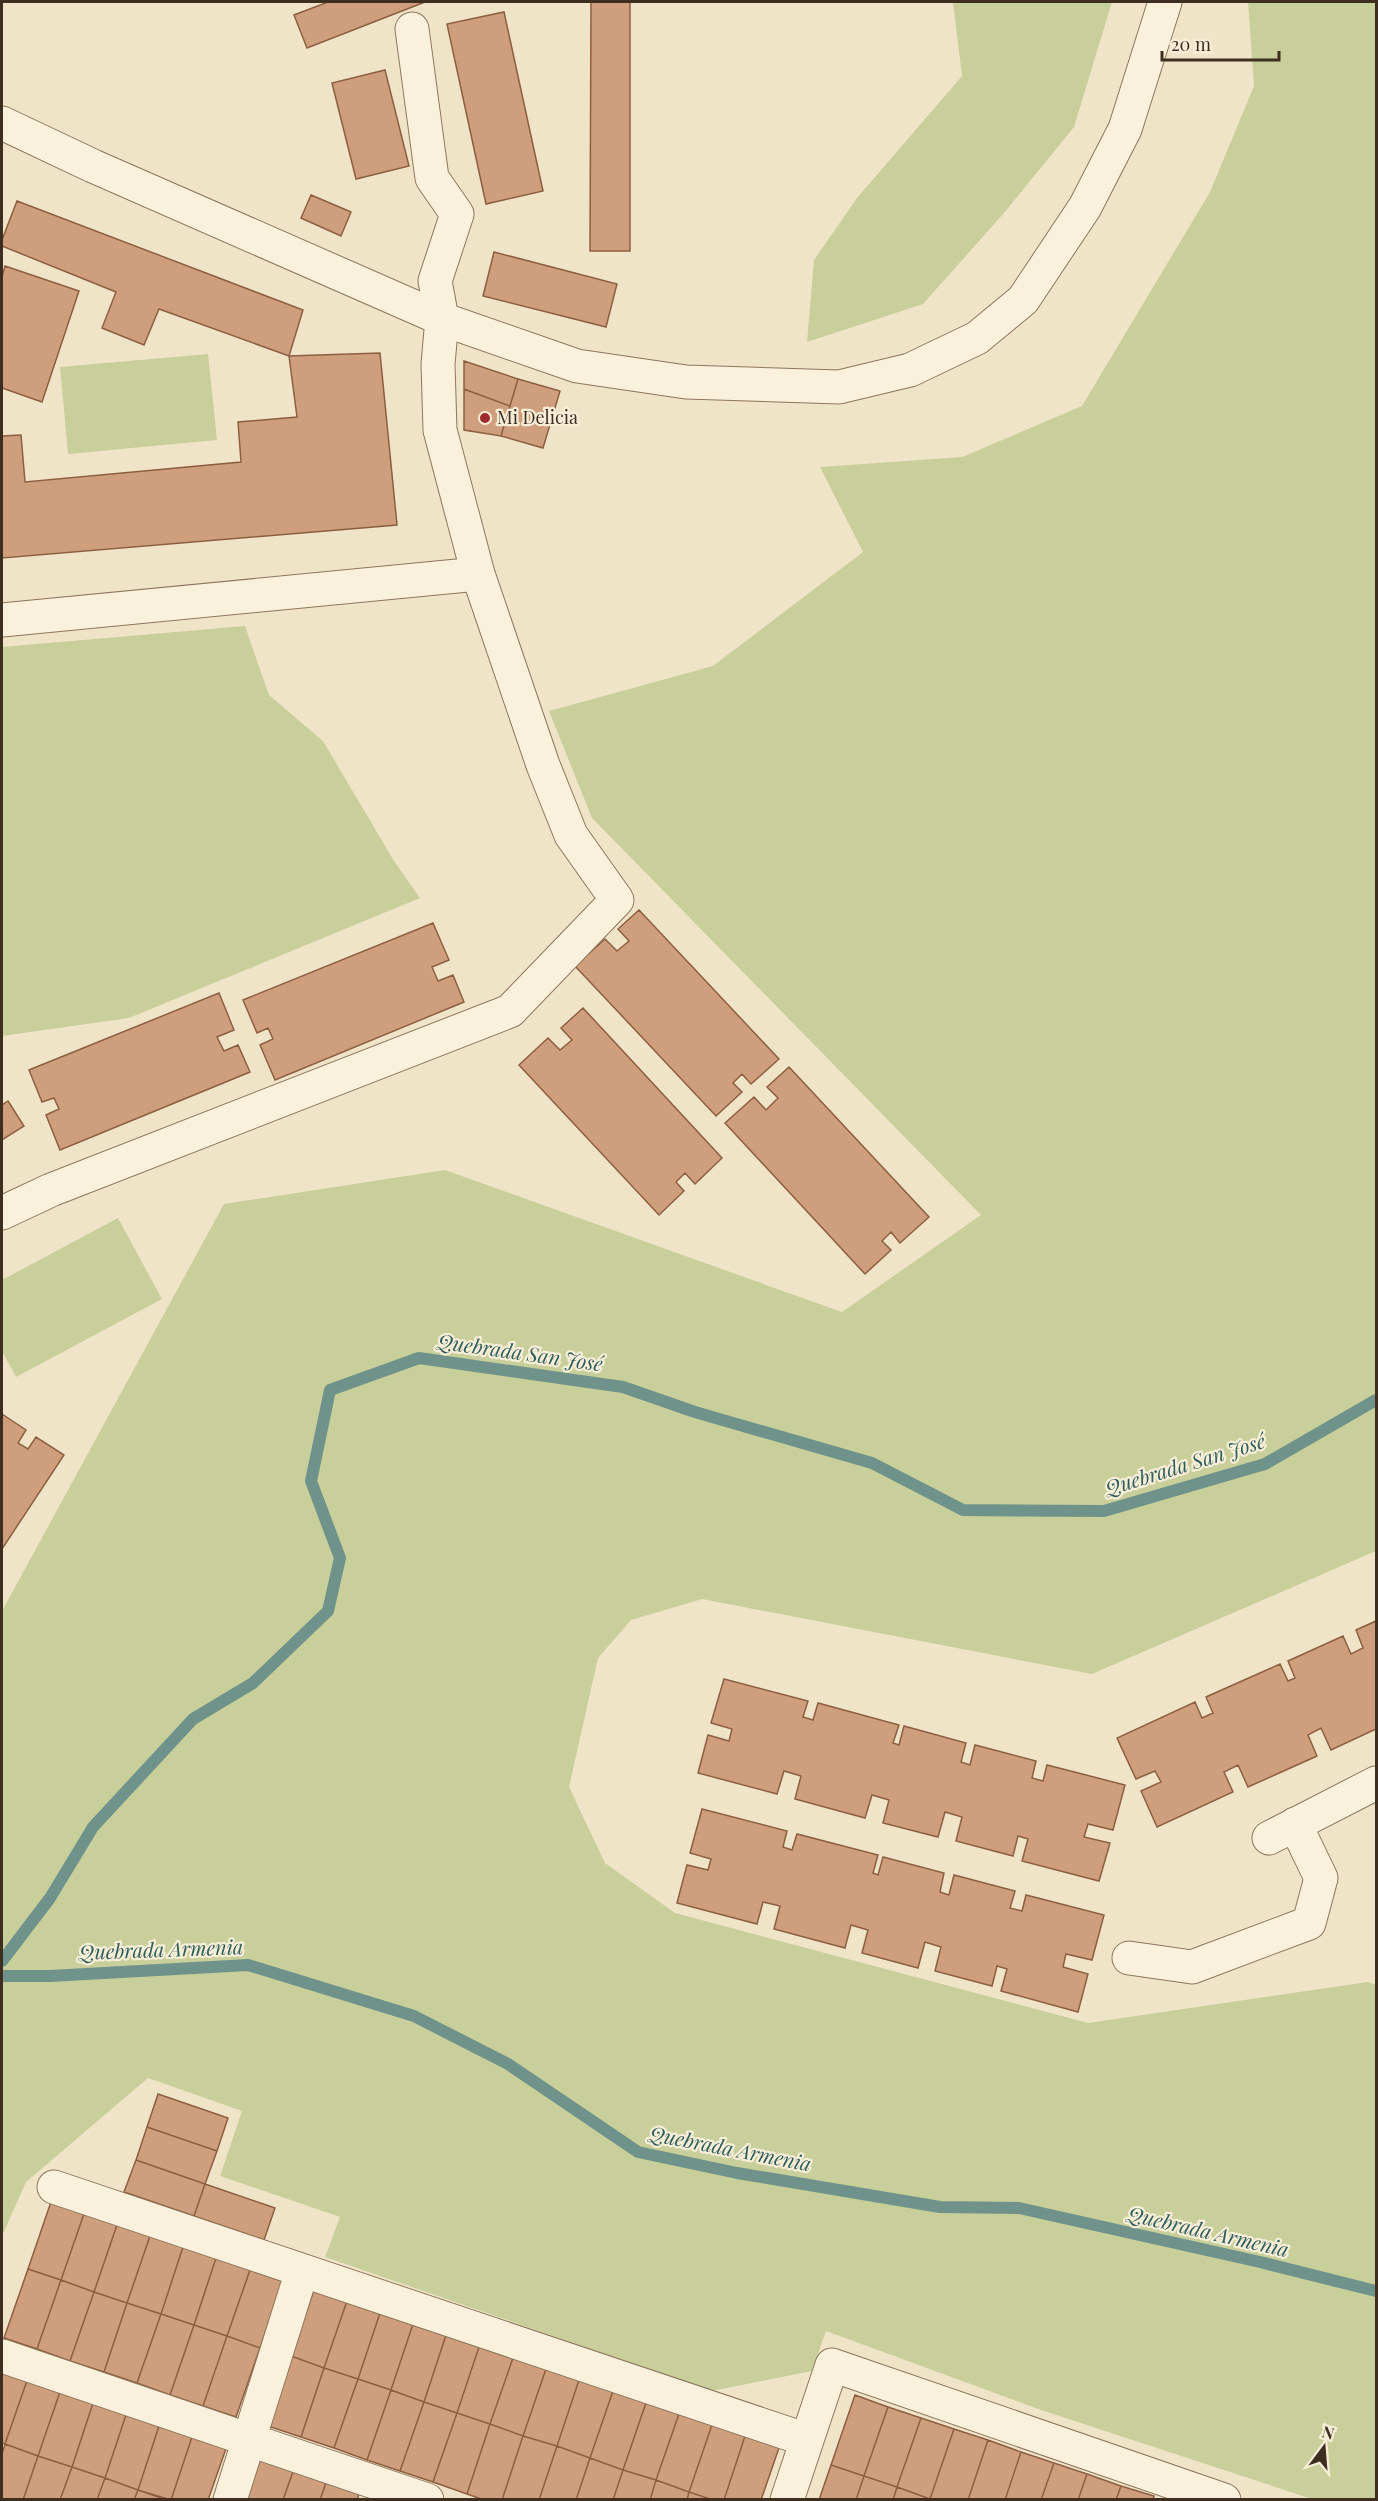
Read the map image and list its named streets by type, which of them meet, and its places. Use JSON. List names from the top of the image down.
{
  "water": ["Quebrada San José", "Quebrada Armenia"],
  "places": ["Mi Delicia"],
  "scale_bar": "20 m",
  "north": "top"
}
